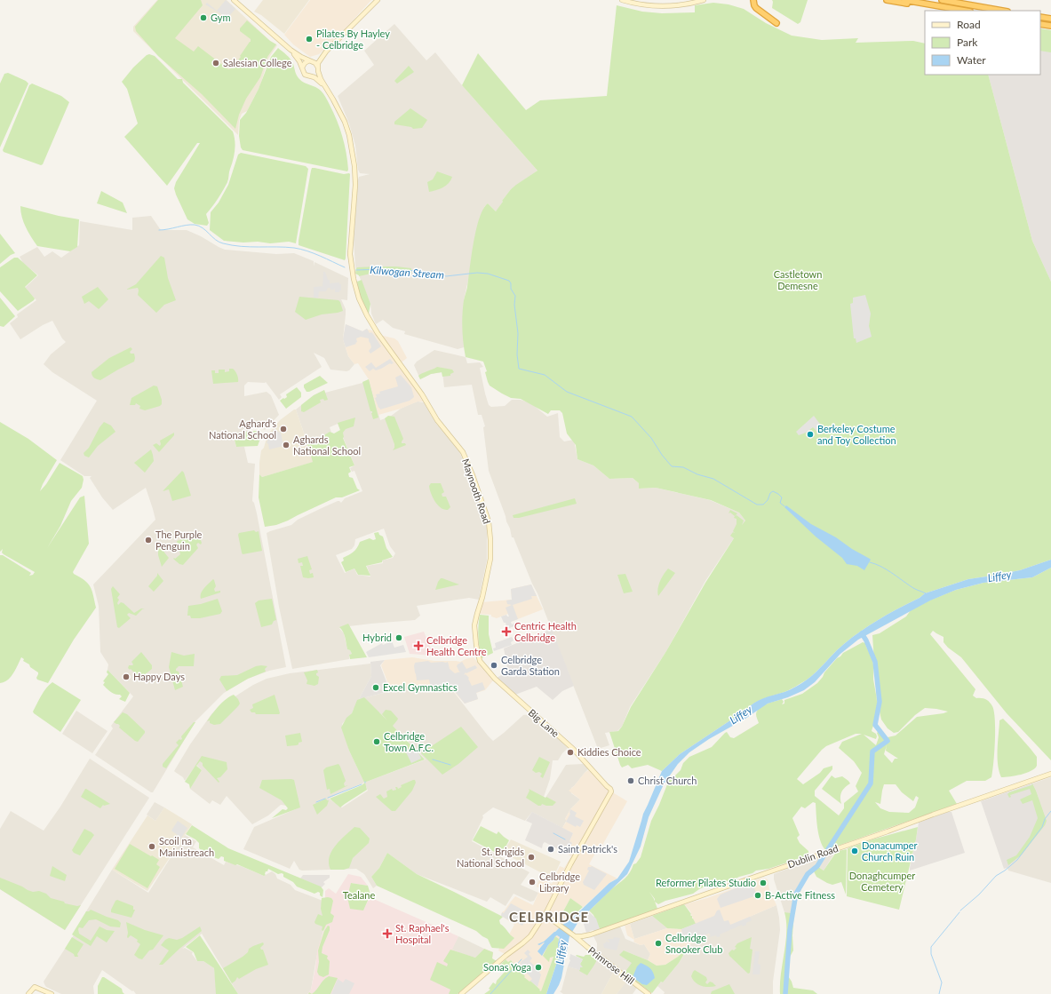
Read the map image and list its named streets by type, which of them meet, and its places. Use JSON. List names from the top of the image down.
{
  "streets": {
    "main road": [
      "Maynooth Road",
      "Big Lane",
      "Dublin Road",
      "Primrose Hill"
    ]
  },
  "crossings": [
    ["Maynooth Road", "Big Lane"],
    ["Big Lane", "Primrose Hill"],
    ["Dublin Road", "Primrose Hill"]
  ],
  "districts": ["CELBRIDGE"],
  "water": ["Kilwogan Stream", "Liffey"],
  "parks": ["Castletown Demesne", "Donaghcumper Cemetery", "Tealane"],
  "places": {
    "other": [
      "Gym",
      "Pilates By Hayley - Celbridge",
      "Salesian College",
      "Aghard's National School",
      "Berkeley Costume and Toy Collection",
      "Aghards National School",
      "The Purple Penguin",
      "Hybrid",
      "Celbridge Garda Station",
      "Happy Days",
      "Excel Gymnastics",
      "Celbridge Town A.F.C.",
      "Kiddies Choice",
      "Christ Church",
      "Scoil na Mainistreach",
      "Saint Patrick's",
      "Donacumper Church Ruin",
      "St. Brigids National School",
      "Celbridge Library",
      "Reformer Pilates Studio",
      "B-Active Fitness",
      "Celbridge Snooker Club",
      "Sonas Yoga"
    ],
    "health": ["Centric Health Celbridge", "Celbridge Health Centre", "St. Raphael's Hospital"]
  },
  "legend": ["Road", "Park", "Water"]
}
